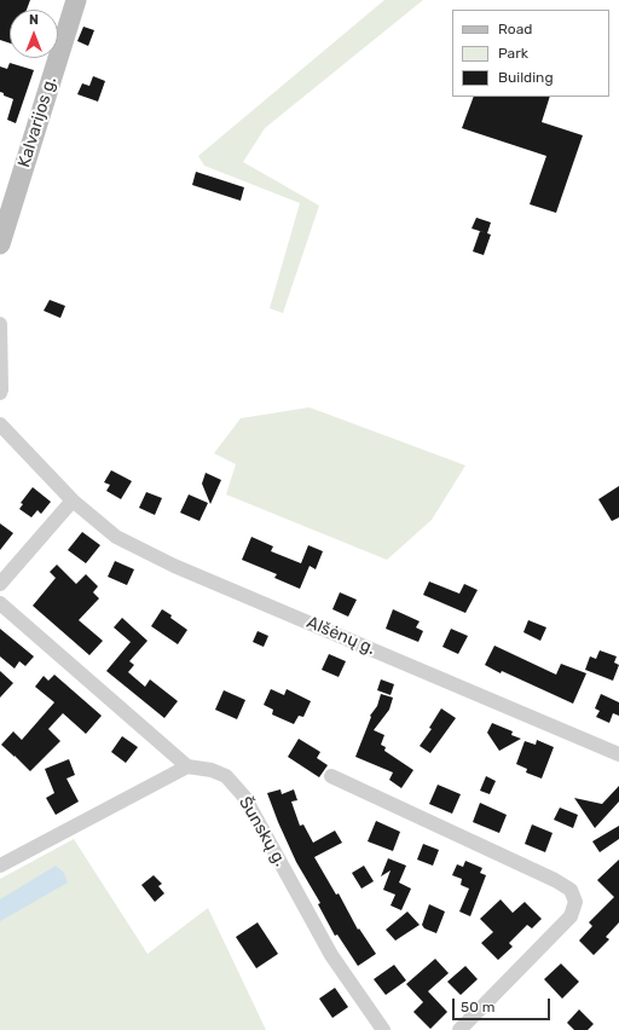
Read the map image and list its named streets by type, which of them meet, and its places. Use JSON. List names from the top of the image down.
{
  "streets": {
    "main road": ["Kalvarijos g."],
    "street": ["Alšėnų g.", "Šunskų g."]
  },
  "legend": ["Road", "Park", "Building"],
  "scale_bar": "50 m",
  "north": "top"
}
